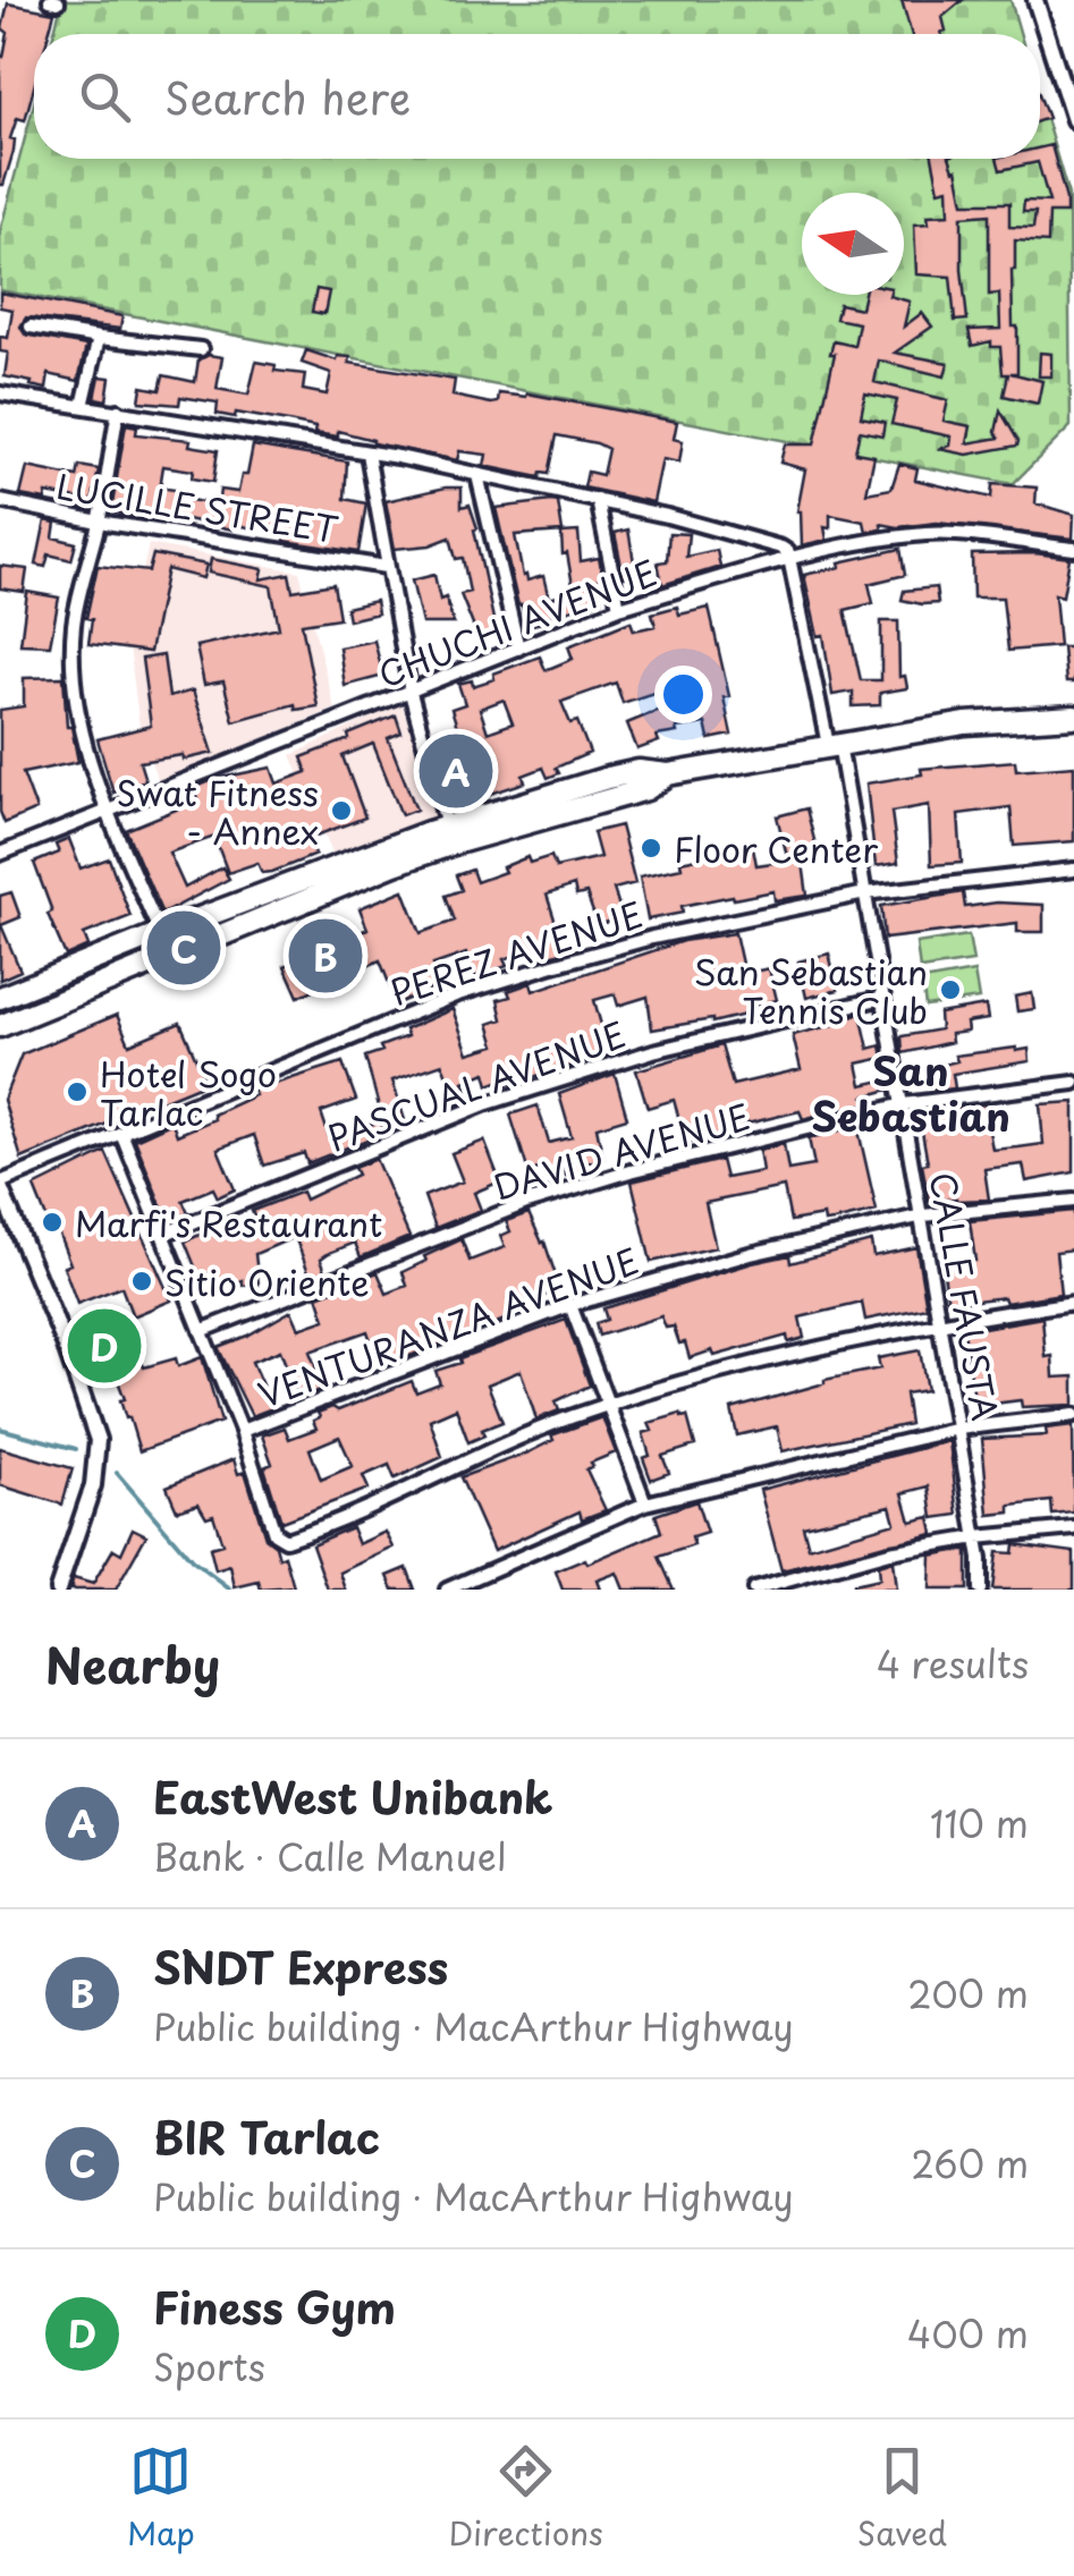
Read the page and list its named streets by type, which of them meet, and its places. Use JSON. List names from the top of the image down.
{
  "streets": {
    "street": [
      "LUCILLE STREET",
      "CHUCHI AVENUE",
      "PEREZ AVENUE",
      "PASCUAL AVENUE",
      "DAVID AVENUE",
      "CALLE FAUSTA",
      "VENTURANZA AVENUE"
    ]
  },
  "crossings": [
    ["CHUCHI AVENUE", "CALLE FAUSTA"],
    ["PEREZ AVENUE", "CALLE FAUSTA"],
    ["PASCUAL AVENUE", "CALLE FAUSTA"],
    ["DAVID AVENUE", "CALLE FAUSTA"],
    ["CALLE FAUSTA", "VENTURANZA AVENUE"]
  ],
  "districts": ["San Sebastian"],
  "places": [
    "Swat Fitness - Annex",
    "Floor Center",
    "San Sebastian Tennis Club",
    "Hotel Sogo Tarlac",
    "Marfi's Restaurant",
    "Sitio Oriente"
  ],
  "north": "left",
  "page": {
    "search": "Search here",
    "pins": [
      "A",
      "C",
      "B",
      "D"
    ],
    "heading": ["Nearby", "4 results"],
    "list": [
      {
        "mark": "A",
        "name": "EastWest Unibank",
        "note": "Bank · Calle Manuel",
        "value": "110 m"
      },
      {
        "mark": "B",
        "name": "SNDT Express",
        "note": "Public building · MacArthur Highway",
        "value": "200 m"
      },
      {
        "mark": "C",
        "name": "BIR Tarlac",
        "note": "Public building · MacArthur Highway",
        "value": "260 m"
      },
      {
        "mark": "D",
        "name": "Finess Gym",
        "note": "Sports",
        "value": "400 m"
      }
    ],
    "nav": ["Map", "Directions", "Saved"]
  }
}
